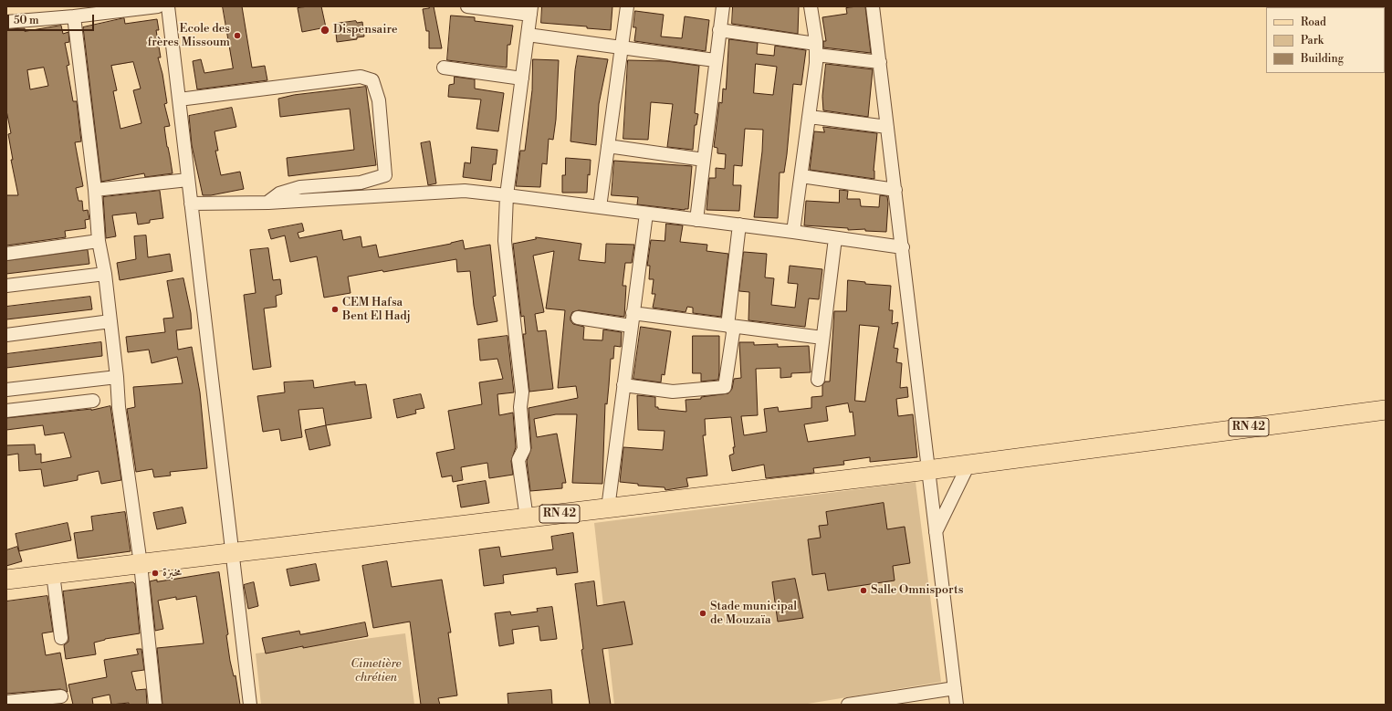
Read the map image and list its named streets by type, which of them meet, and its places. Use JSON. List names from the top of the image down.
{
  "streets": {
    "main road": ["RN 42"]
  },
  "parks": ["Cimetière chrétien"],
  "places": [
    "Dispensaire",
    "Ecole des frères Missoum",
    "CEM Hafsa Bent El Hadj",
    "مخبزة",
    "Salle Omnisports",
    "Stade municipal de Mouzaïa"
  ],
  "legend": ["Road", "Park", "Building"],
  "scale_bar": "50 m"
}
